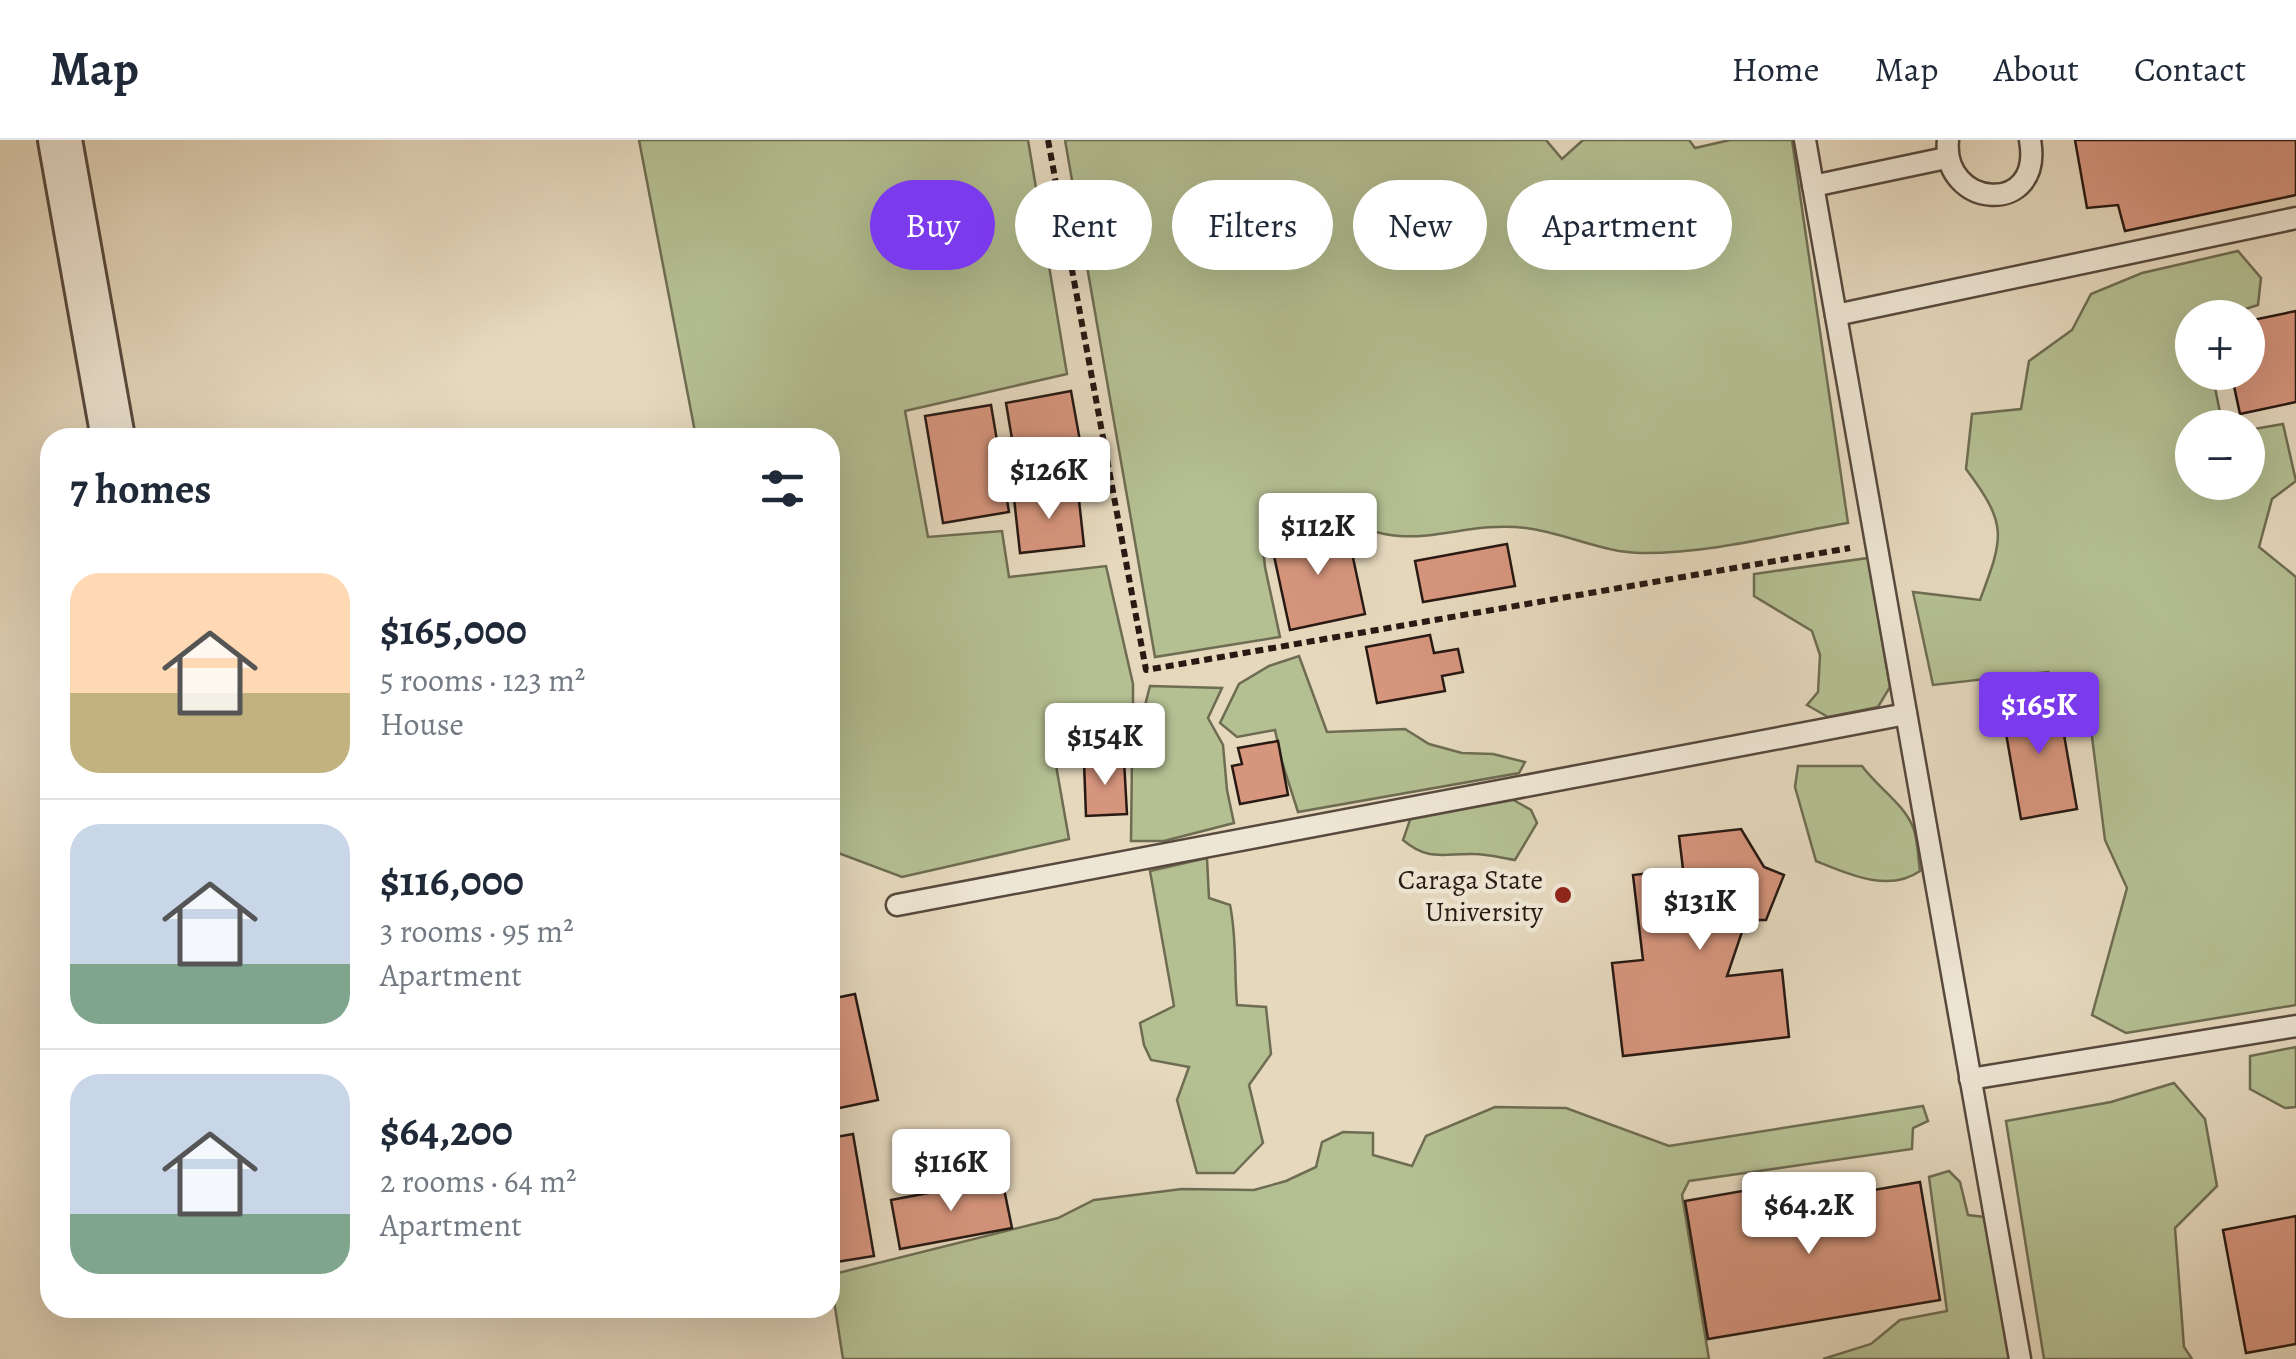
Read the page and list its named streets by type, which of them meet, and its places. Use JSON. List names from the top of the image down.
{
  "places": ["Caraga State University"],
  "page": {
    "header": "Map",
    "nav": [
      "Home",
      "Map",
      "About",
      "Contact"
    ],
    "chip": [
      "Buy",
      "Rent",
      "Filters",
      "New",
      "Apartment"
    ],
    "map_buttons": ["+", "−"],
    "heading": "7 homes",
    "price": [
      "$126K",
      "$112K",
      "$165K",
      "$154K",
      "$131K",
      "$116K",
      "$64.2K"
    ],
    "list": [
      {
        "name": "$165,000",
        "note": "5 rooms · 123 m² · House"
      },
      {
        "name": "$116,000",
        "note": "3 rooms · 95 m² · Apartment"
      },
      {
        "name": "$64,200",
        "note": "2 rooms · 64 m² · Apartment"
      }
    ]
  }
}
